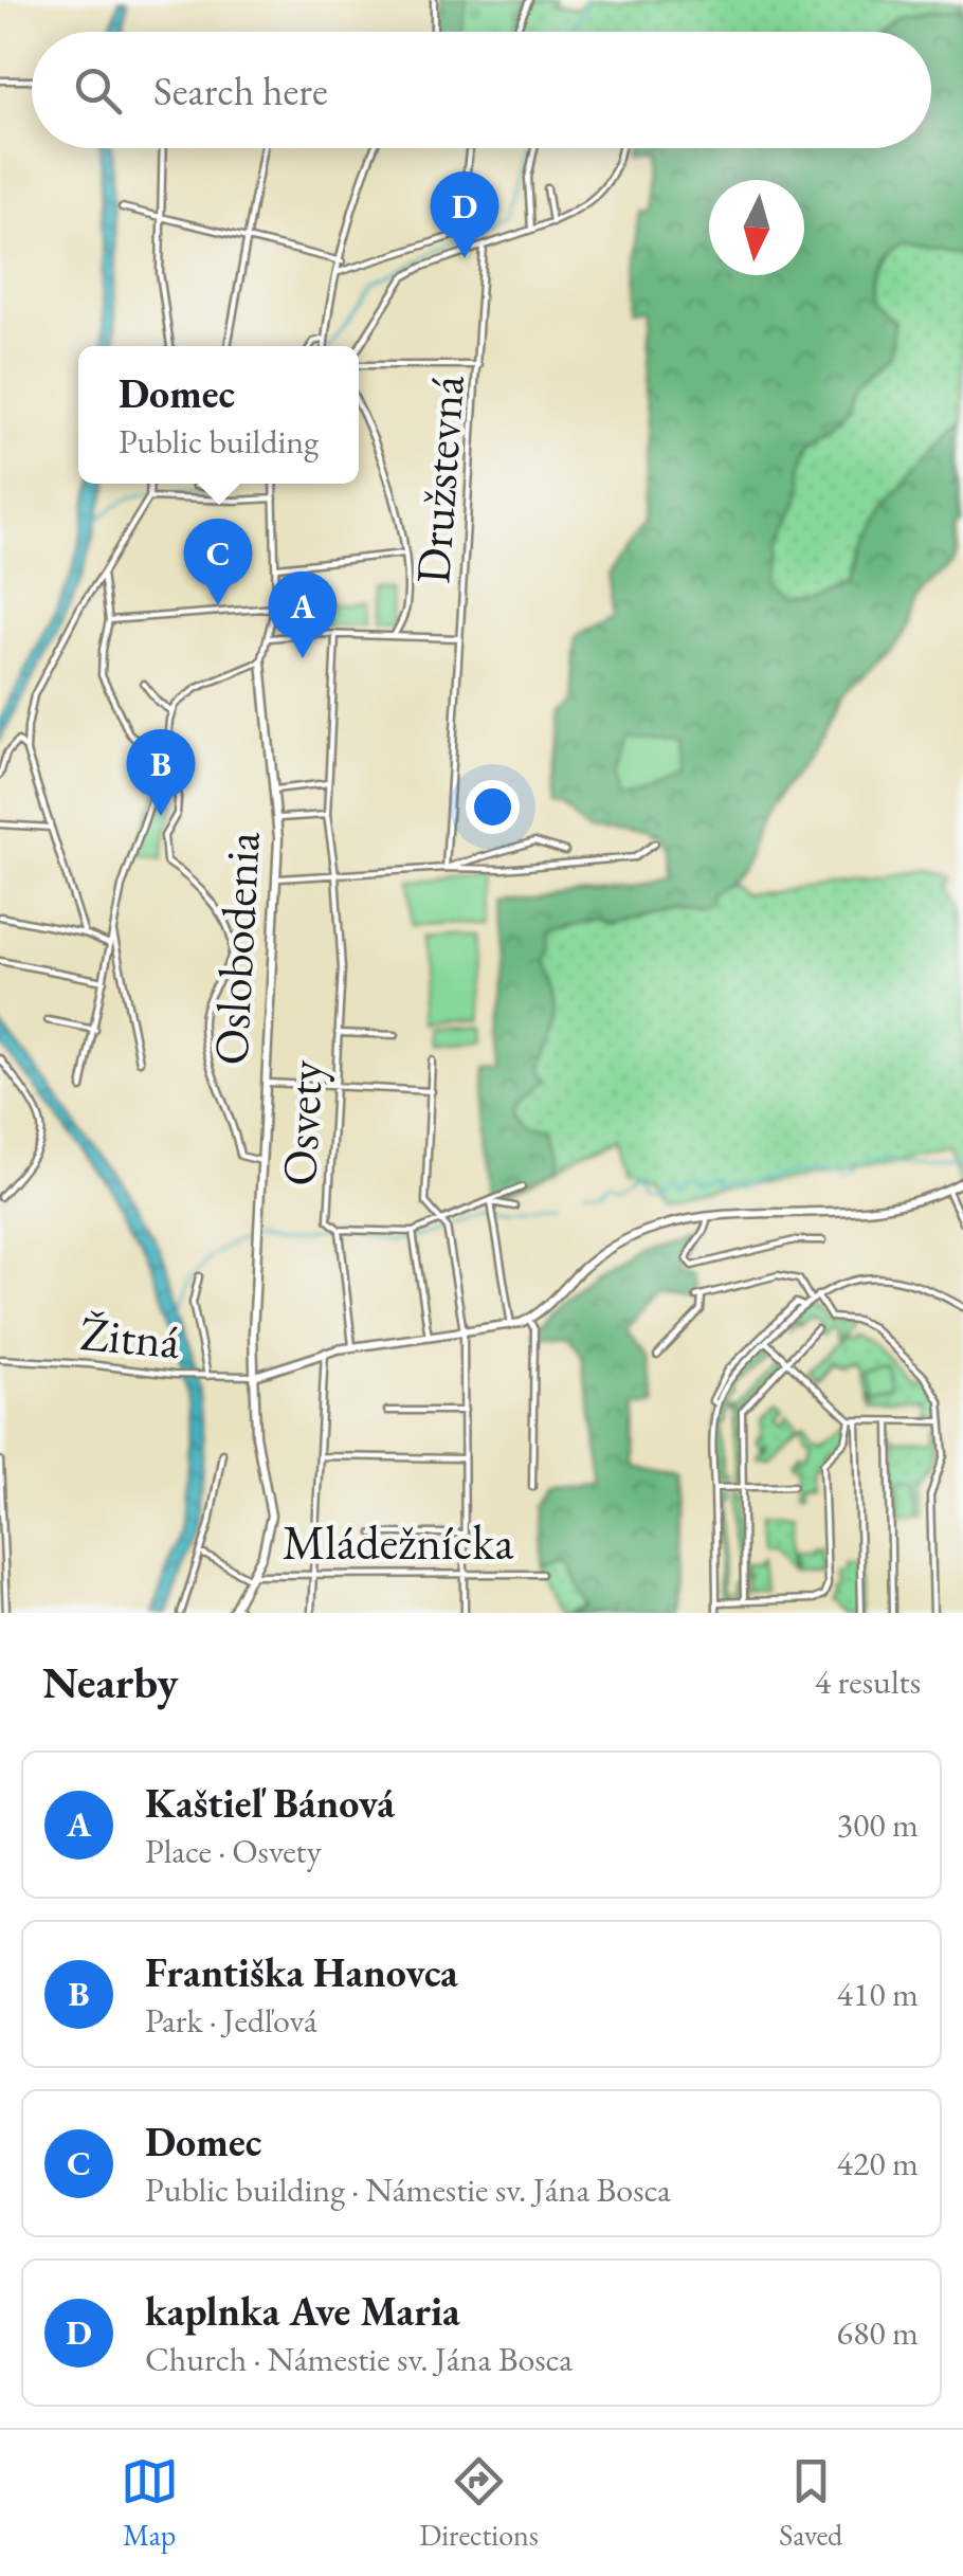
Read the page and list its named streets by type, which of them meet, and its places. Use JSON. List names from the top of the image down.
{
  "streets": {
    "street": [
      "Družstevná",
      "Oslobodenia",
      "Osvety",
      "Žitná",
      "Mládežnícka"
    ]
  },
  "crossings": [
    ["Oslobodenia", "Žitná"],
    ["Oslobodenia", "Mládežnícka"]
  ],
  "north": "bottom",
  "page": {
    "search": "Search here",
    "pins": [
      "D",
      "C",
      "A",
      "B"
    ],
    "popup": ["Domec", "Public building"],
    "heading": ["Nearby", "4 results"],
    "list": [
      {
        "mark": "A",
        "name": "Kaštieľ Bánová",
        "note": "Place · Osvety",
        "value": "300 m"
      },
      {
        "mark": "B",
        "name": "Františka Hanovca",
        "note": "Park · Jedľová",
        "value": "410 m"
      },
      {
        "mark": "C",
        "name": "Domec",
        "note": "Public building · Námestie sv. Jána Bosca",
        "value": "420 m"
      },
      {
        "mark": "D",
        "name": "kaplnka Ave Maria",
        "note": "Church · Námestie sv. Jána Bosca",
        "value": "680 m"
      }
    ],
    "nav": ["Map", "Directions", "Saved"]
  }
}
